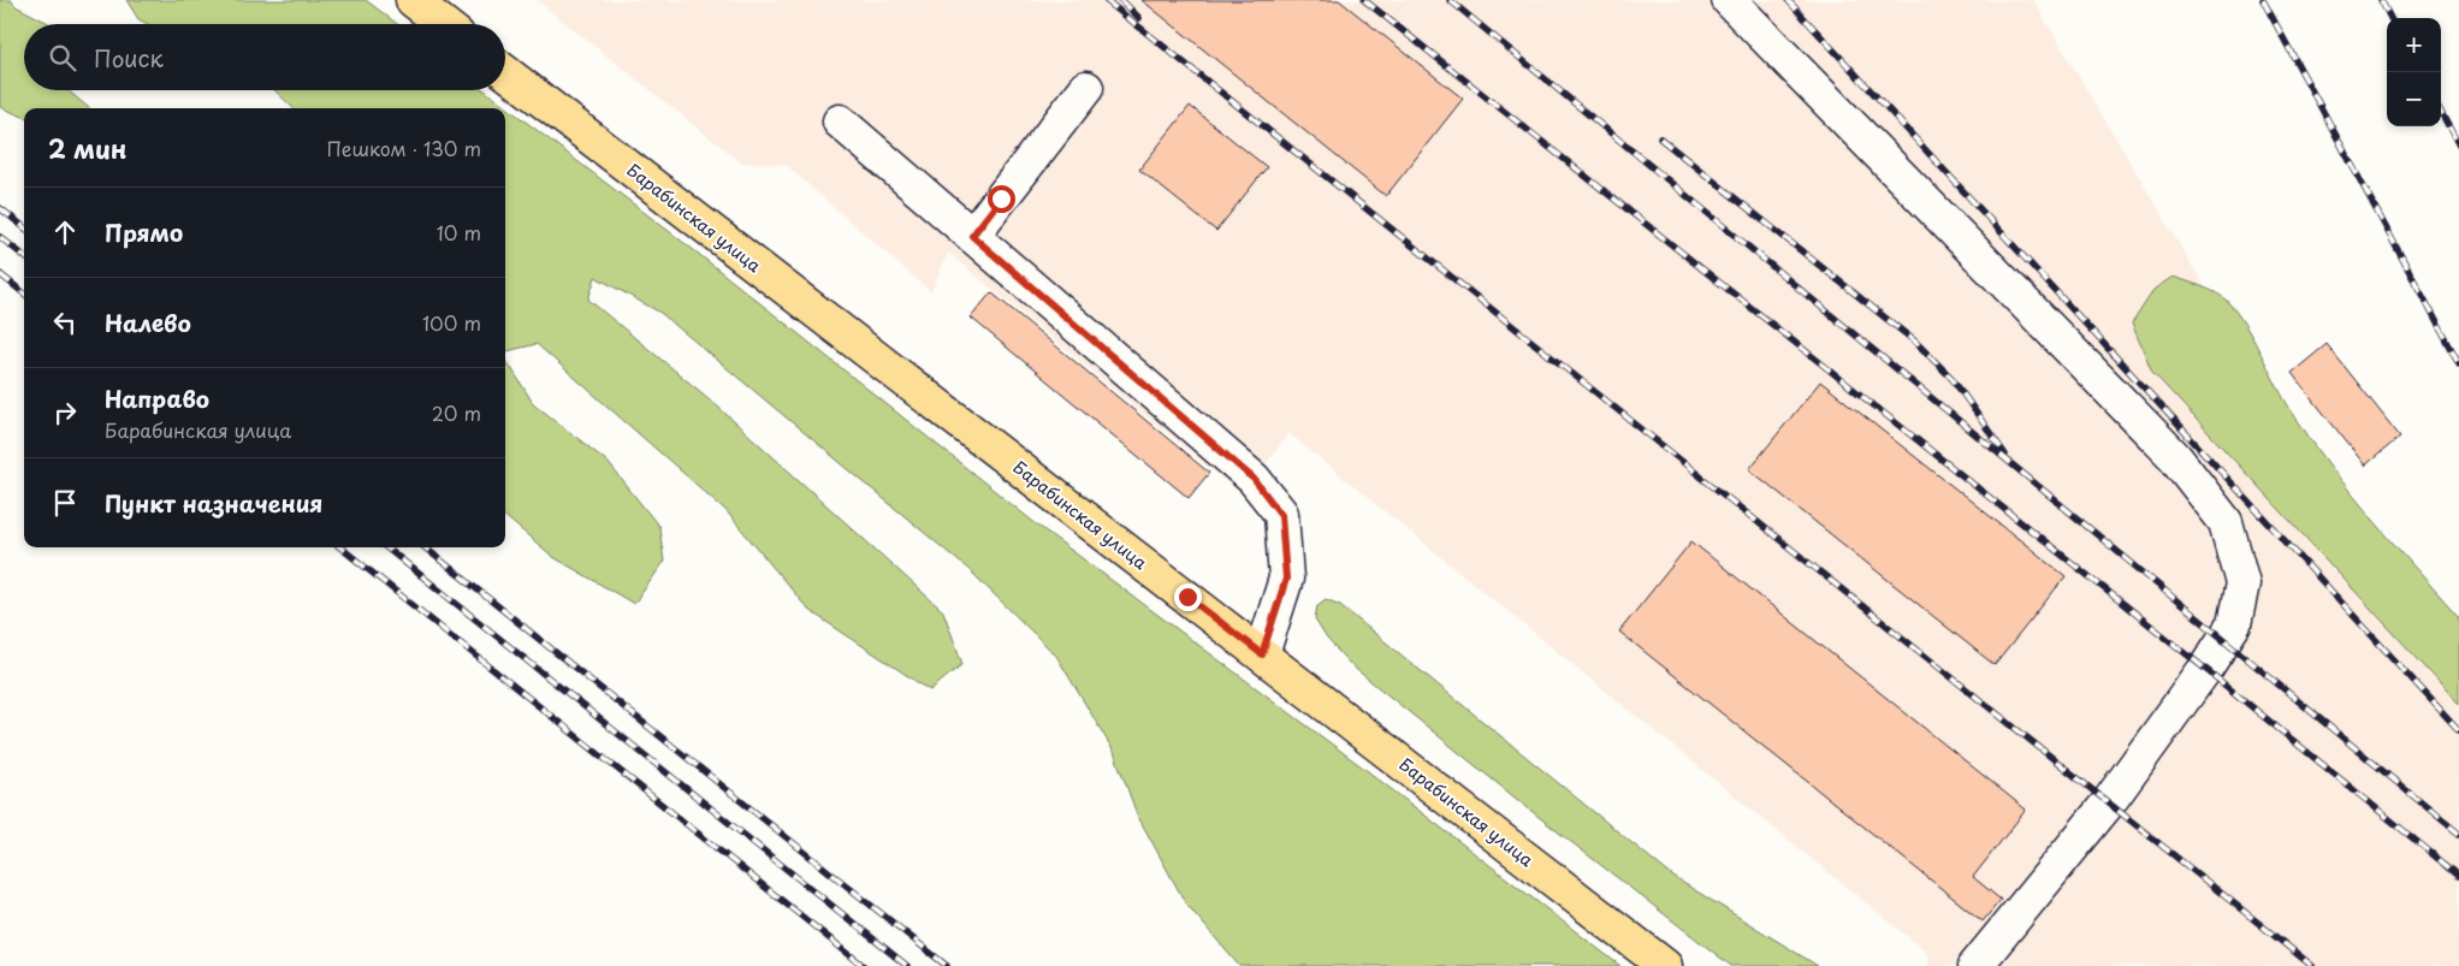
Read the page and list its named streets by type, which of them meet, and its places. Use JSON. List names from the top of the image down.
{
  "streets": {
    "main road": ["Барабинская улица"]
  },
  "page": {
    "map_buttons": ["+", "−"],
    "search": "Поиск",
    "heading": ["2 мин", "Пешком · 130 m"],
    "list": [
      ["Прямо", "10 m"],
      ["Налево", "100 m"],
      ["Направо", "Барабинская улица", "20 m"],
      "Пункт назначения"
    ]
  }
}
